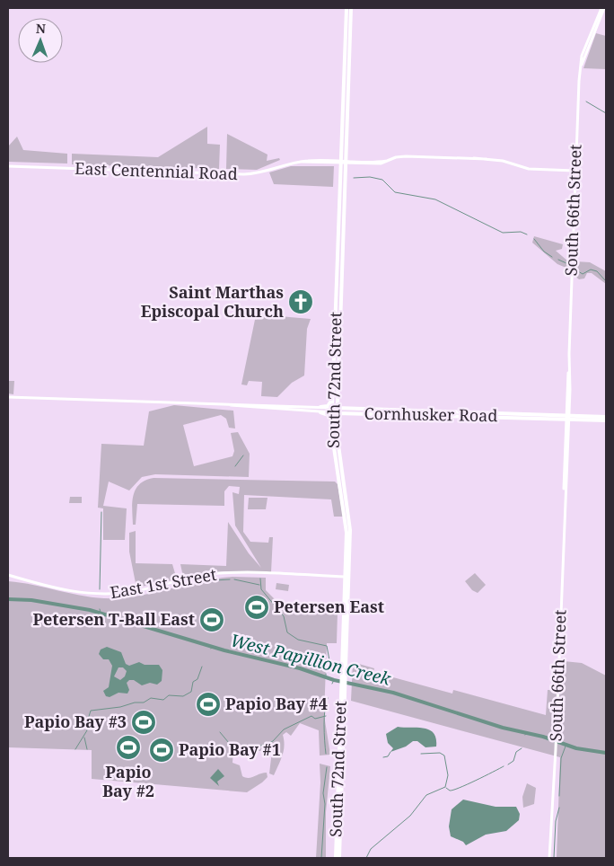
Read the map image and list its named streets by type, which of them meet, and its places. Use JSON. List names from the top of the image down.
{
  "streets": {
    "main road": ["South 72nd Street", "Cornhusker Road"],
    "street": ["East Centennial Road", "South 66th Street", "East 1st Street"]
  },
  "crossings": [
    ["East Centennial Road", "South 66th Street"],
    ["East Centennial Road", "South 72nd Street"],
    ["South 66th Street", "Cornhusker Road"],
    ["South 72nd Street", "Cornhusker Road"],
    ["South 72nd Street", "East 1st Street"]
  ],
  "water": ["West Papillion Creek"],
  "places": {
    "church": ["Saint Marthas Episcopal Church"],
    "sports": [
      "Petersen East",
      "Petersen T-Ball East",
      "Papio Bay #4",
      "Papio Bay #3",
      "Papio Bay #2",
      "Papio Bay #1"
    ]
  },
  "north": "top"
}
